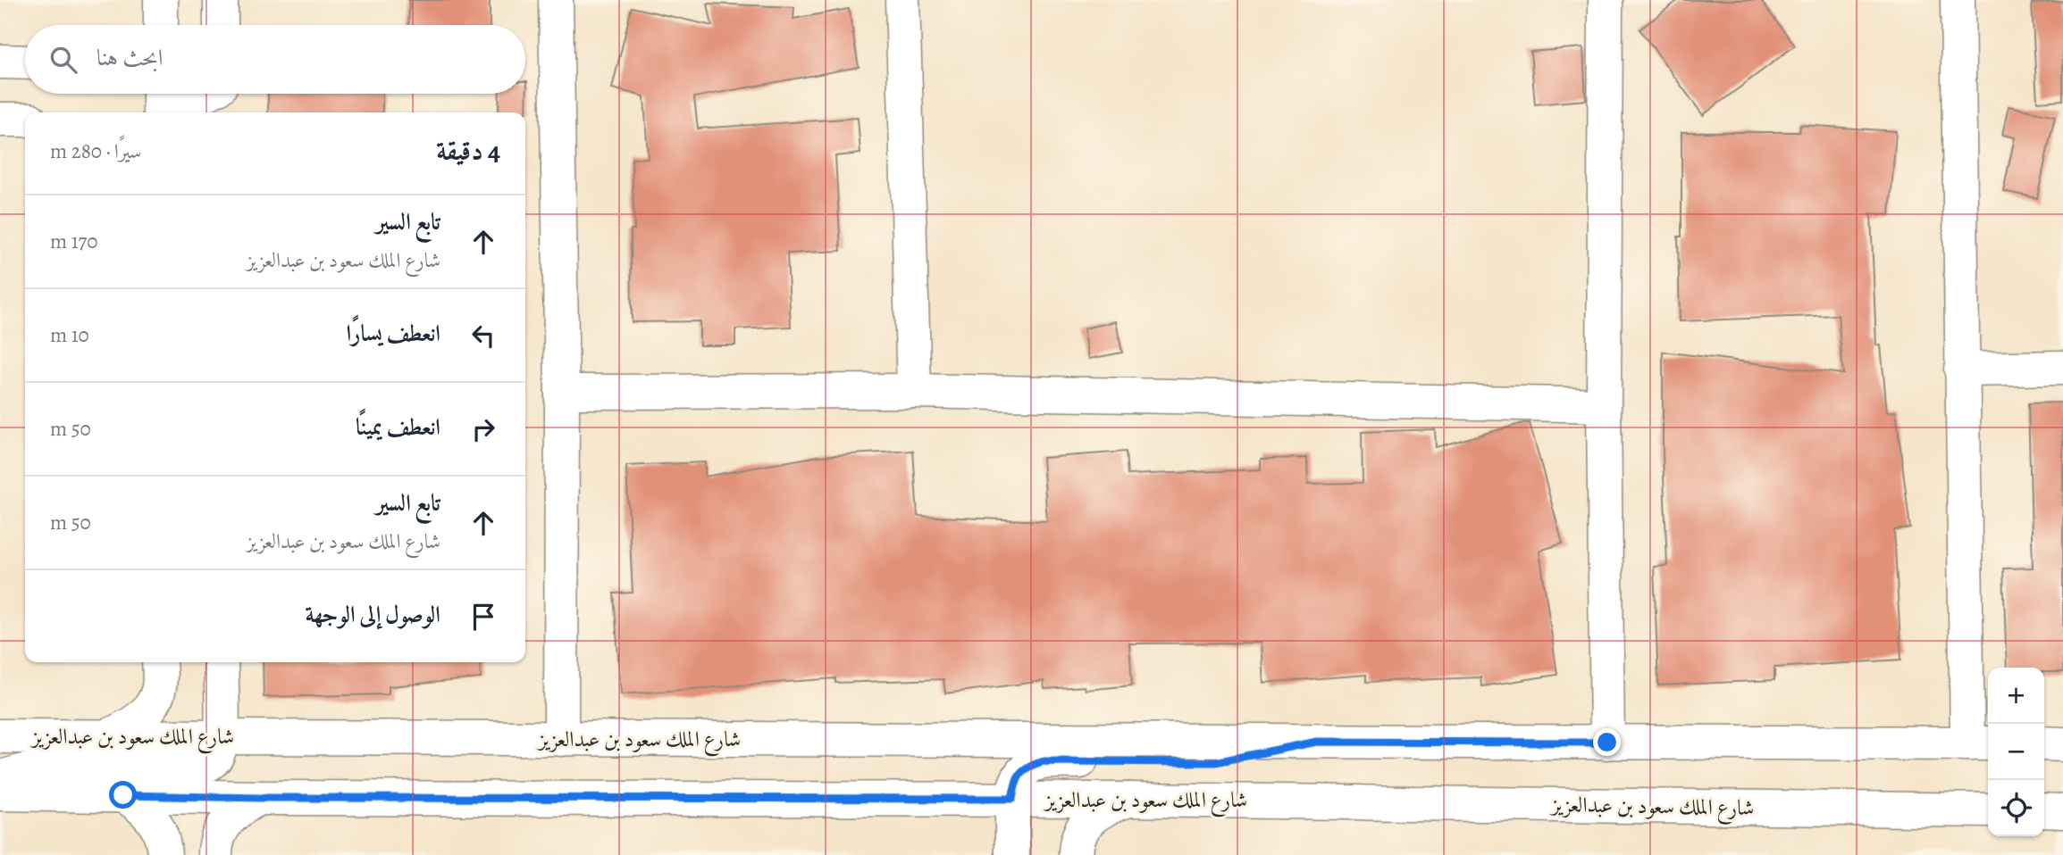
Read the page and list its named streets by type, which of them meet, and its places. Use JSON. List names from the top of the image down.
{
  "streets": {
    "street": ["شارع الملك سعود بن عبدالعزيز"]
  },
  "page": {
    "search": "ابحث هنا",
    "heading": ["4 دقيقة", "سيرًا · 280 m"],
    "list": [
      ["تابع السير", "شارع الملك سعود بن عبدالعزيز", "170 m"],
      ["انعطف يسارًا", "10 m"],
      ["انعطف يمينًا", "50 m"],
      ["تابع السير", "شارع الملك سعود بن عبدالعزيز", "50 m"],
      "الوصول إلى الوجهة"
    ],
    "map_buttons": ["+", "−"]
  }
}
